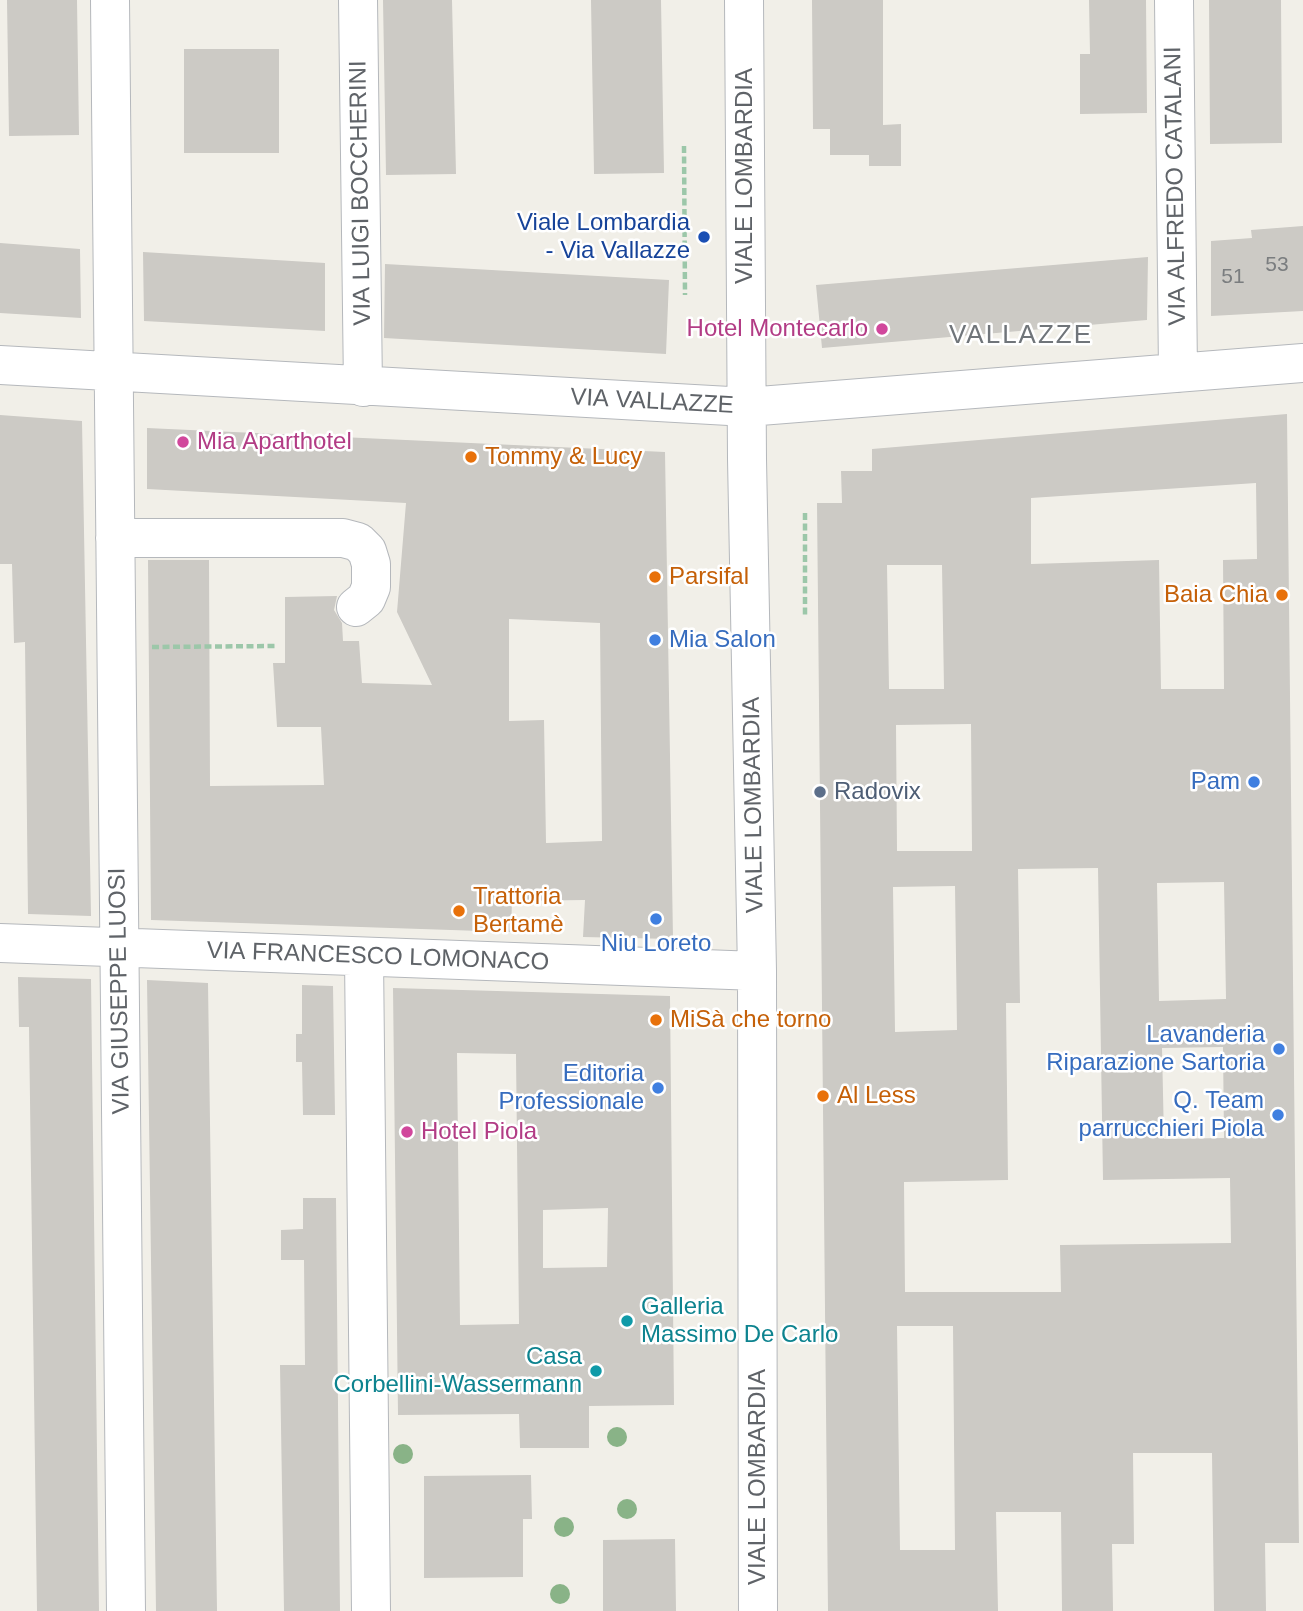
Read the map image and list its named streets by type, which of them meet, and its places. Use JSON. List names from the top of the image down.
{
  "streets": {
    "street": [
      "VIALE LOMBARDIA",
      "VIA ALFREDO CATALANI",
      "VIA LUIGI BOCCHERINI",
      "VIA VALLAZZE",
      "VIA FRANCESCO LOMONACO",
      "VIA GIUSEPPE LUOSI"
    ]
  },
  "crossings": [
    ["VIALE LOMBARDIA", "VIA VALLAZZE"],
    ["VIALE LOMBARDIA", "VIA FRANCESCO LOMONACO"],
    ["VIA ALFREDO CATALANI", "VIA VALLAZZE"],
    ["VIA LUIGI BOCCHERINI", "VIA VALLAZZE"],
    ["VIA VALLAZZE", "VIA GIUSEPPE LUOSI"],
    ["VIA FRANCESCO LOMONACO", "VIA GIUSEPPE LUOSI"]
  ],
  "districts": ["VALLAZZE"],
  "places": [
    "Viale Lombardia - Via Vallazze",
    "Hotel Montecarlo",
    "Mia Aparthotel",
    "Tommy & Lucy",
    "Parsifal",
    "Baia Chia",
    "Mia Salon",
    "Pam",
    "Radovix",
    "Trattoria Bertamè",
    "Niu Loreto",
    "MiSà che torno",
    "Lavanderia Riparazione Sartoria",
    "Editoria Professionale",
    "Al Less",
    "Q. Team parrucchieri Piola",
    "Hotel Piola",
    "Galleria Massimo De Carlo",
    "Casa Corbellini-Wassermann"
  ],
  "house_numbers": ["53", "51"]
}
